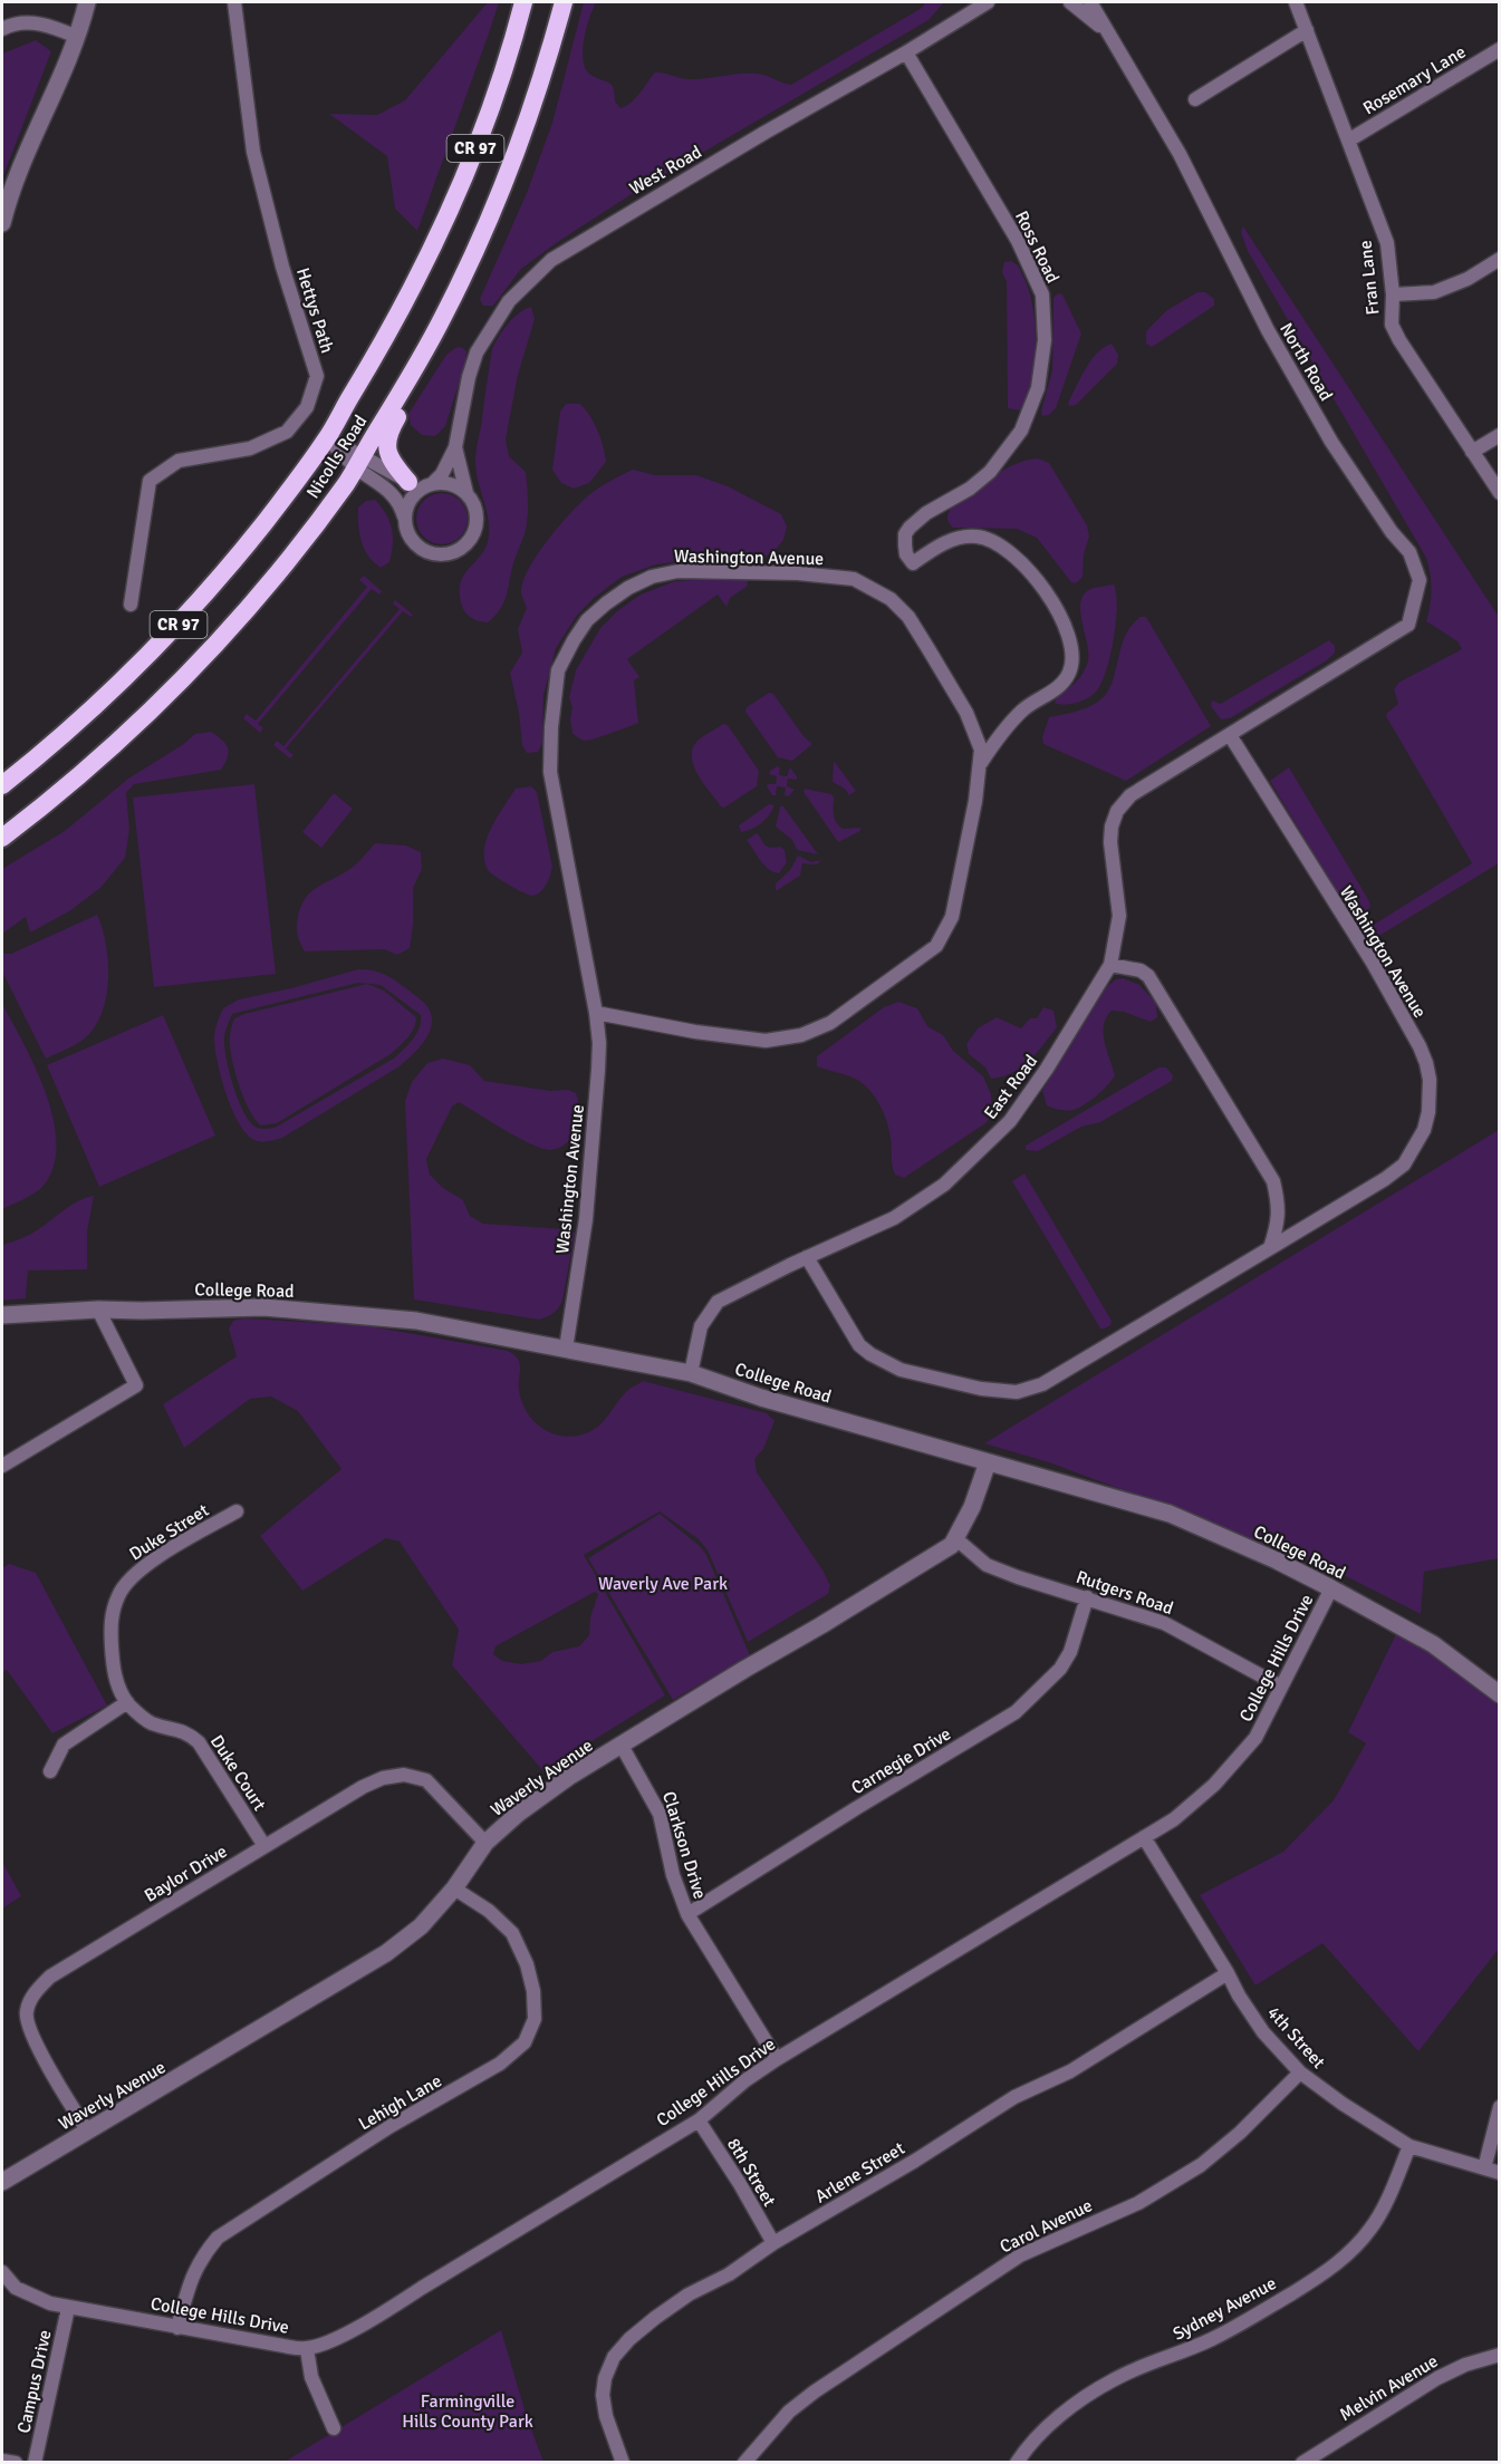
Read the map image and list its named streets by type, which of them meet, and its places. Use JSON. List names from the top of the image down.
{
  "streets": {
    "highway": ["CR 97", "Nicolls Road"],
    "street": [
      "Rosemary Lane",
      "West Road",
      "Ross Road",
      "Fran Lane",
      "Hettys Path",
      "North Road",
      "Washington Avenue",
      "East Road",
      "College Road",
      "Duke Street",
      "Rutgers Road",
      "College Hills Drive",
      "Carnegie Drive",
      "Duke Court",
      "Waverly Avenue",
      "Clarkson Drive",
      "Baylor Drive",
      "4th Street",
      "Lehigh Lane",
      "8th Street",
      "Arlene Street",
      "Carol Avenue",
      "Sydney Avenue",
      "Campus Drive",
      "Melvin Avenue"
    ]
  },
  "crossings": [
    ["Rosemary Lane", "Fran Lane"],
    ["West Road", "Ross Road"],
    ["Ross Road", "Washington Avenue"],
    ["North Road", "Washington Avenue"],
    ["North Road", "East Road"],
    ["Washington Avenue", "East Road"],
    ["Washington Avenue", "College Road"],
    ["East Road", "College Road"],
    ["College Road", "College Hills Drive"],
    ["College Road", "Waverly Avenue"],
    ["Duke Street", "Duke Court"],
    ["Rutgers Road", "College Hills Drive"],
    ["Rutgers Road", "Carnegie Drive"],
    ["Rutgers Road", "Waverly Avenue"],
    ["College Hills Drive", "Clarkson Drive"],
    ["College Hills Drive", "4th Street"],
    ["College Hills Drive", "Lehigh Lane"],
    ["College Hills Drive", "8th Street"],
    ["College Hills Drive", "Campus Drive"],
    ["Carnegie Drive", "Clarkson Drive"],
    ["Duke Court", "Baylor Drive"],
    ["Waverly Avenue", "Clarkson Drive"],
    ["Waverly Avenue", "Baylor Drive"],
    ["Waverly Avenue", "Lehigh Lane"],
    ["4th Street", "Arlene Street"],
    ["4th Street", "Carol Avenue"],
    ["4th Street", "Sydney Avenue"],
    ["8th Street", "Arlene Street"]
  ],
  "parks": ["Waverly Ave Park", "Farmingville Hills County Park"]
}
